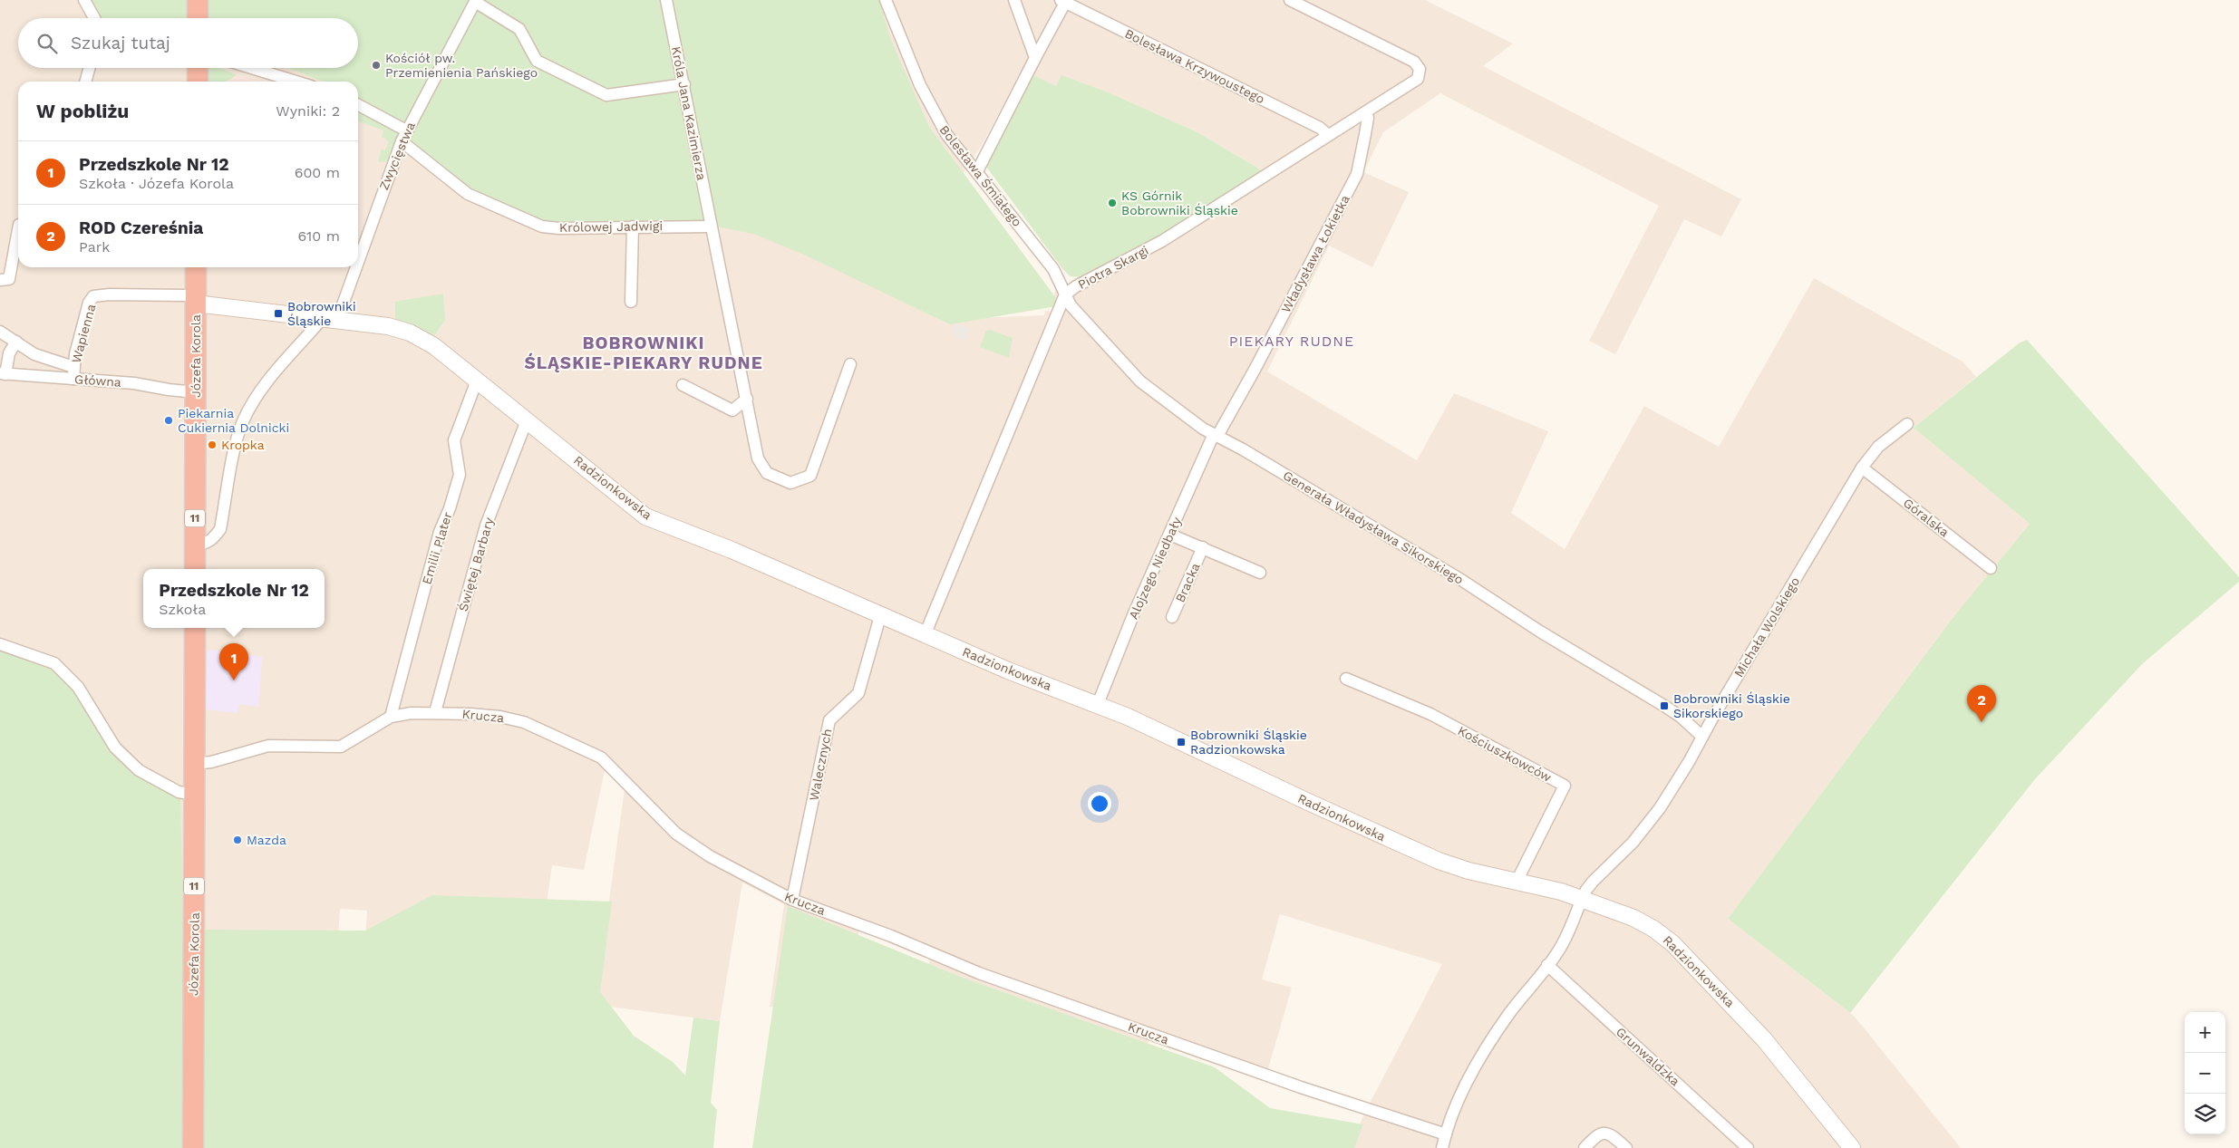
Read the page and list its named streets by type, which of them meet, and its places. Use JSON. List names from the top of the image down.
{
  "streets": {
    "highway": ["Józefa Korola", "11"],
    "street": [
      "Bolesława Krzywoustego",
      "Króla Jana Kazimierza",
      "Zwycięstwa",
      "Bolesława Śmiałego",
      "Królowej Jadwigi",
      "Władysława Łokietka",
      "Piotra Skargi",
      "Wapienna",
      "Główna",
      "Radzionkowska",
      "Góralska",
      "Generała Władysława Sikorskiego",
      "Emilii Plater",
      "Świętej Barbary",
      "Alojzego Niedbały",
      "Bracka",
      "Michała Wolskiego",
      "Krucza",
      "Kościuszkowców",
      "Walecznych",
      "Grunwaldzka"
    ]
  },
  "crossings": [
    ["Bolesława Krzywoustego", "Piotra Skargi"],
    ["Króla Jana Kazimierza", "Królowej Jadwigi"],
    ["Zwycięstwa", "Królowej Jadwigi"],
    ["Zwycięstwa", "Radzionkowska"],
    ["Bolesława Śmiałego", "Piotra Skargi"],
    ["Bolesława Śmiałego", "Generała Władysława Sikorskiego"],
    ["Władysława Łokietka", "Piotra Skargi"],
    ["Władysława Łokietka", "Generała Władysława Sikorskiego"],
    ["Władysława Łokietka", "Alojzego Niedbały"],
    ["Piotra Skargi", "Radzionkowska"],
    ["Piotra Skargi", "Generała Władysława Sikorskiego"],
    ["Wapienna", "Józefa Korola"],
    ["Wapienna", "Główna"],
    ["Wapienna", "Radzionkowska"],
    ["Wapienna", "11"],
    ["Józefa Korola", "Główna"],
    ["Józefa Korola", "Radzionkowska"],
    ["Józefa Korola", "11"],
    ["Józefa Korola", "Krucza"],
    ["Radzionkowska", "11"],
    ["Radzionkowska", "Emilii Plater"],
    ["Radzionkowska", "Świętej Barbary"],
    ["Radzionkowska", "Alojzego Niedbały"],
    ["Radzionkowska", "Michała Wolskiego"],
    ["Radzionkowska", "Kościuszkowców"],
    ["Radzionkowska", "Walecznych"],
    ["Góralska", "Michała Wolskiego"],
    ["Generała Władysława Sikorskiego", "Alojzego Niedbały"],
    ["Generała Władysława Sikorskiego", "Michała Wolskiego"],
    ["Emilii Plater", "Krucza"],
    ["Świętej Barbary", "Krucza"],
    ["Alojzego Niedbały", "Bracka"],
    ["Krucza", "Walecznych"]
  ],
  "districts": ["PIEKARY RUDNE", "BOBROWNIKI ŚLĄSKIE-PIEKARY RUDNE"],
  "places": {
    "other": [
      "Kościół pw. Przemienienia Pańskiego",
      "KS Górnik Bobrowniki Śląskie",
      "Piekarnia Cukiernia Dolnicki",
      "Kropka",
      "Mazda"
    ],
    "transit": ["Bobrowniki Śląskie", "Bobrowniki Śląskie Sikorskiego", "Bobrowniki Śląskie Radzionkowska"]
  },
  "page": {
    "search": "Szukaj tutaj",
    "heading": ["W pobliżu", "Wyniki: 2"],
    "list": [
      {
        "mark": "1",
        "name": "Przedszkole Nr 12",
        "note": "Szkoła · Józefa Korola",
        "value": "600 m"
      },
      {
        "mark": "2",
        "name": "ROD Czereśnia",
        "note": "Park",
        "value": "610 m"
      }
    ],
    "popup": ["Przedszkole Nr 12", "Szkoła"],
    "pins": ["1", "2"],
    "map_buttons": ["+", "−"]
  }
}
